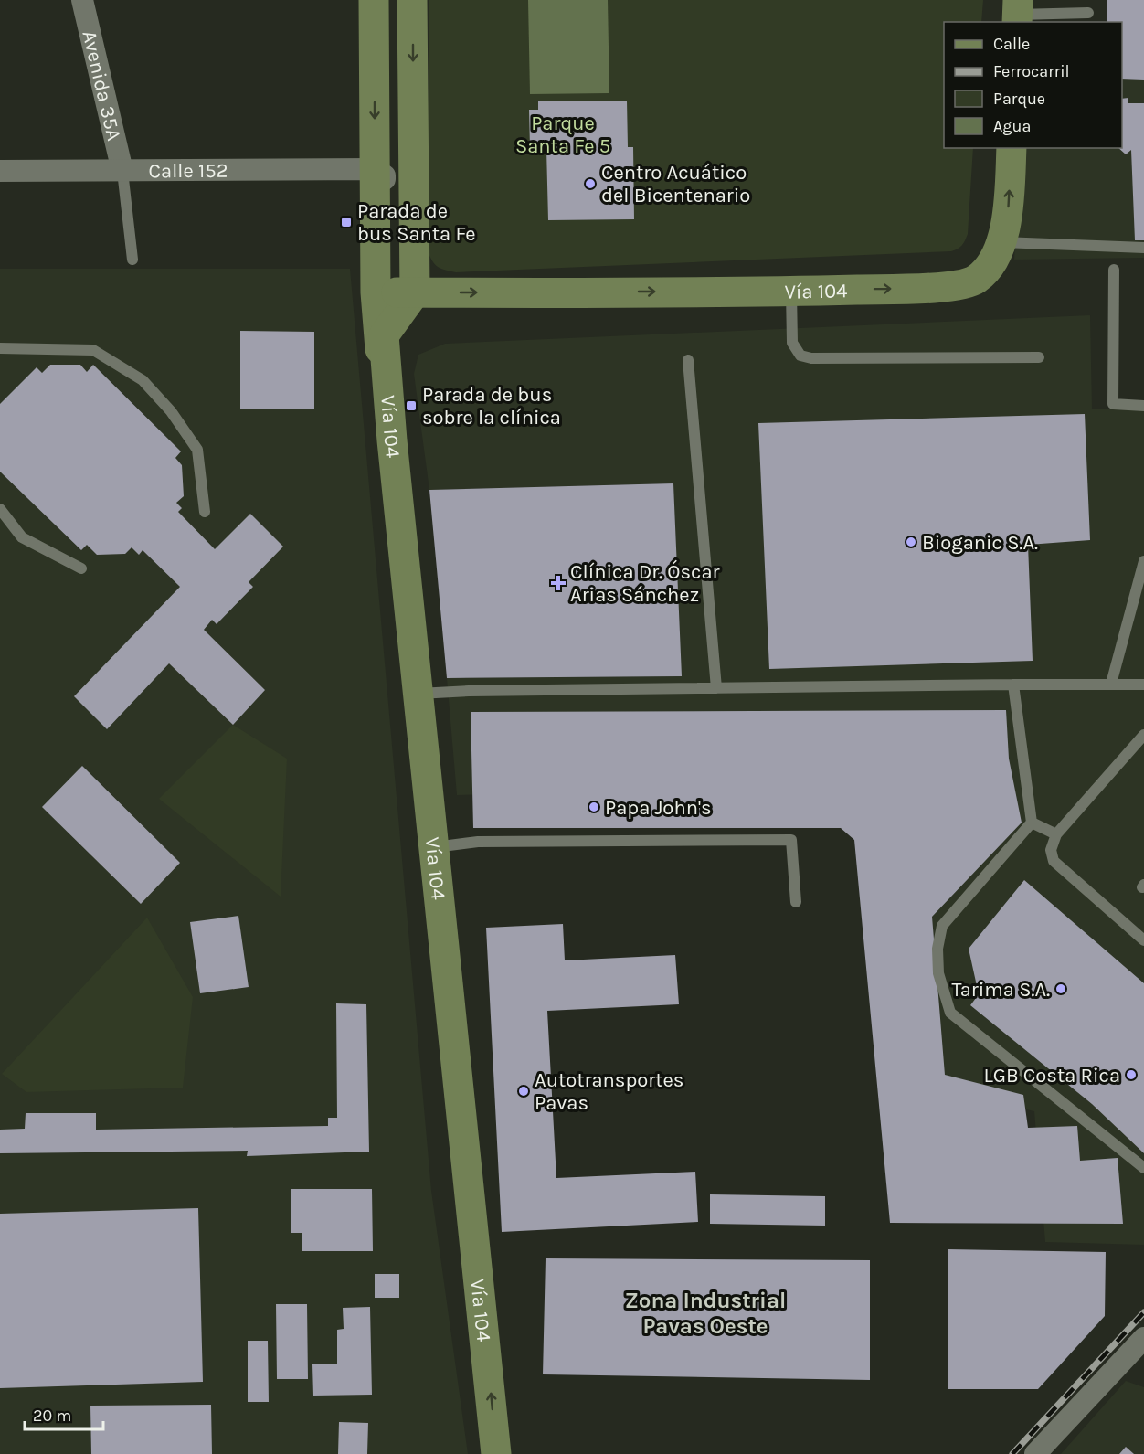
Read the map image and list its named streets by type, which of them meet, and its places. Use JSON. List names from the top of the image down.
{
  "streets": {
    "main road": ["Vía 104"],
    "street": ["Avenida 35A", "Calle 152"]
  },
  "crossings": [
    ["Avenida 35A", "Calle 152"],
    ["Calle 152", "Vía 104"]
  ],
  "districts": ["Zona Industrial Pavas Oeste"],
  "parks": ["Parque Santa Fe 5"],
  "places": {
    "other": [
      "Centro Acuático del Bicentenario",
      "Bioganic S.A.",
      "Papa John's",
      "Tarima S.A.",
      "LGB Costa Rica",
      "Autotransportes Pavas"
    ],
    "transit": ["Parada de bus Santa Fe", "Parada de bus sobre la clínica"],
    "health": ["Clínica Dr. Óscar Arias Sánchez"]
  },
  "legend": [
    "Calle",
    "Ferrocarril",
    "Parque",
    "Agua"
  ],
  "scale_bar": "20 m"
}
